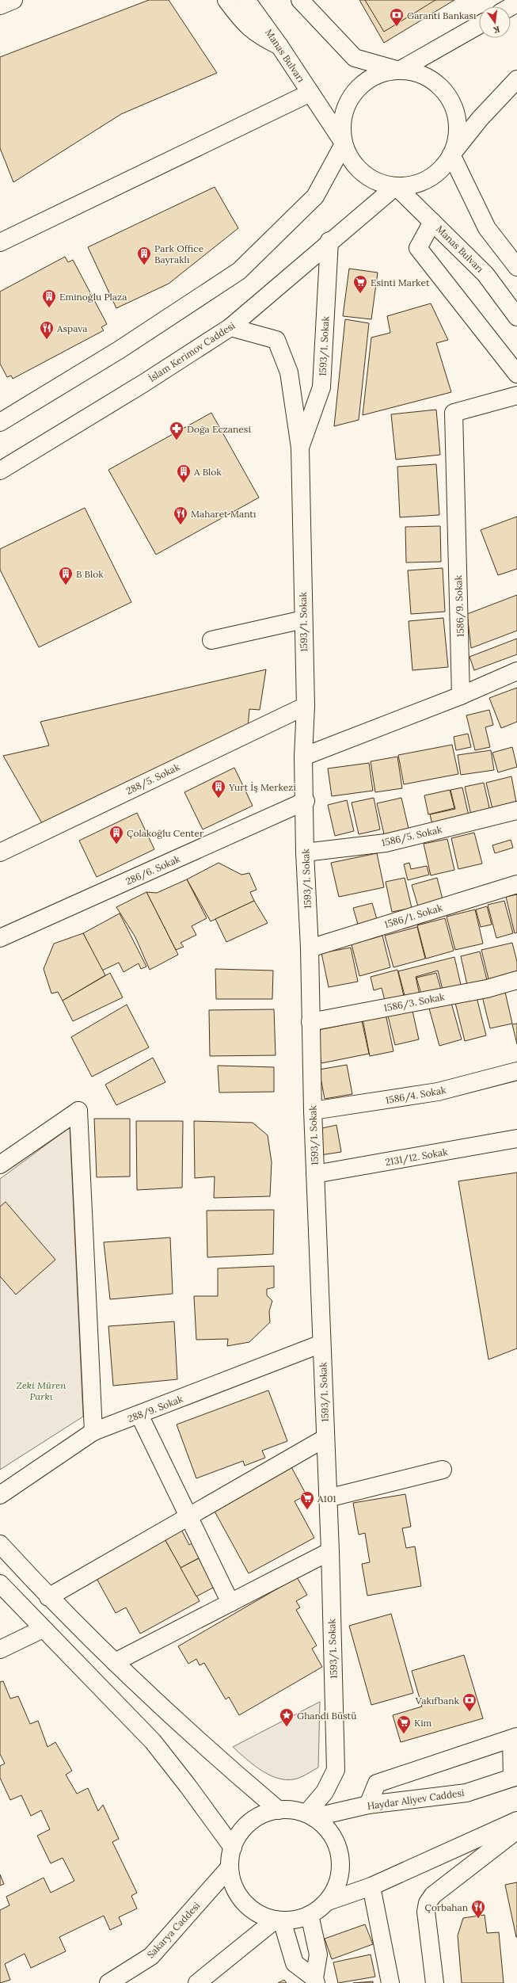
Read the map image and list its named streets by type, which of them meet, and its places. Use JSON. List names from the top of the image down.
{
  "streets": {
    "street": [
      "Manas Bulvarı",
      "1593/1. Sokak",
      "İslam Kerimov Caddesi",
      "1586/9. Sokak",
      "288/5. Sokak",
      "1586/5. Sokak",
      "286/6. Sokak",
      "1586/1. Sokak",
      "1586/3. Sokak",
      "1586/4. Sokak",
      "2131/12. Sokak",
      "288/9. Sokak",
      "Haydar Aliyev Caddesi",
      "Sakarya Caddesi"
    ]
  },
  "crossings": [
    ["Manas Bulvarı", "İslam Kerimov Caddesi"],
    ["1593/1. Sokak", "İslam Kerimov Caddesi"],
    ["1593/1. Sokak", "288/5. Sokak"],
    ["1593/1. Sokak", "1586/5. Sokak"],
    ["1593/1. Sokak", "286/6. Sokak"],
    ["1593/1. Sokak", "1586/1. Sokak"],
    ["1593/1. Sokak", "1586/3. Sokak"],
    ["1593/1. Sokak", "1586/4. Sokak"],
    ["1593/1. Sokak", "2131/12. Sokak"],
    ["1593/1. Sokak", "288/9. Sokak"],
    ["1593/1. Sokak", "Haydar Aliyev Caddesi"],
    ["1593/1. Sokak", "Sakarya Caddesi"],
    ["Haydar Aliyev Caddesi", "Sakarya Caddesi"]
  ],
  "parks": ["Zeki Müren Parkı"],
  "places": {
    "bank": ["Garanti Bankası", "Vakıfbank"],
    "building": [
      "Park Office Bayraklı",
      "Eminoğlu Plaza",
      "A Blok",
      "B Blok",
      "Yurt İş Merkezi",
      "Çolakoğlu Center"
    ],
    "supermarket": ["Esinti Market", "A101", "Kim"],
    "restaurant": ["Aspava", "Maharet Mantı", "Çorbahan"],
    "pharmacy": ["Doğa Eczanesi"],
    "place": ["Ghandi Büstü"]
  },
  "north": "bottom"
}
